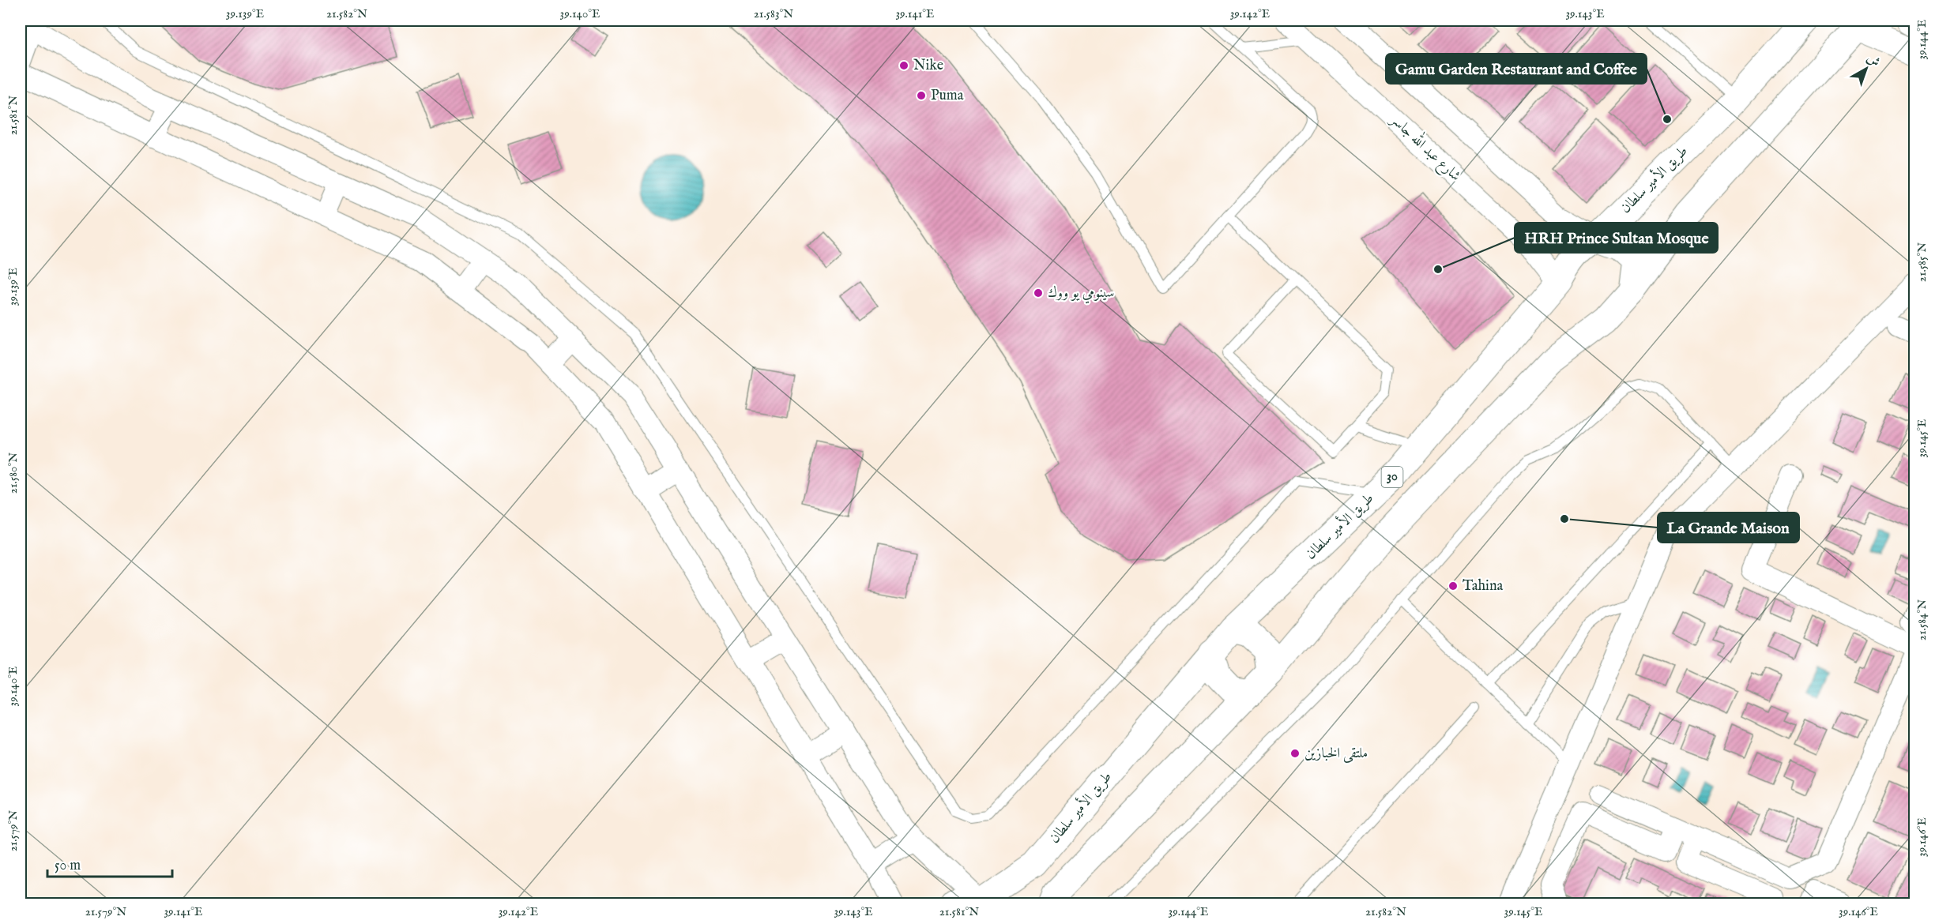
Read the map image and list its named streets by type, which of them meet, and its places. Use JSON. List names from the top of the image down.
{
  "streets": {
    "main road": ["طريق الأمير سلطان", "30"],
    "street": ["شارع عبد الله جاسر"]
  },
  "crossings": [
    ["شارع عبد الله جاسر", "طريق الأمير سلطان"],
    ["طريق الأمير سلطان", "30"]
  ],
  "places": [
    "Nike",
    "Puma",
    "Gamu Garden Restaurant and Coffee",
    "HRH Prince Sultan Mosque",
    "سينومي يو ووك",
    "La Grande Maison",
    "Tahina",
    "ملتقى الخبازين"
  ],
  "scale_bar": "50 m",
  "north": "top right",
  "coordinates": [
    "39.139°E",
    "21.582°N",
    "39.140°E",
    "21.583°N",
    "39.141°E",
    "39.142°E",
    "39.143°E",
    "39.144°E",
    "21.581°N",
    "21.585°N",
    "39.145°E",
    "21.580°N",
    "21.584°N",
    "21.579°N",
    "39.146°E"
  ]
}
